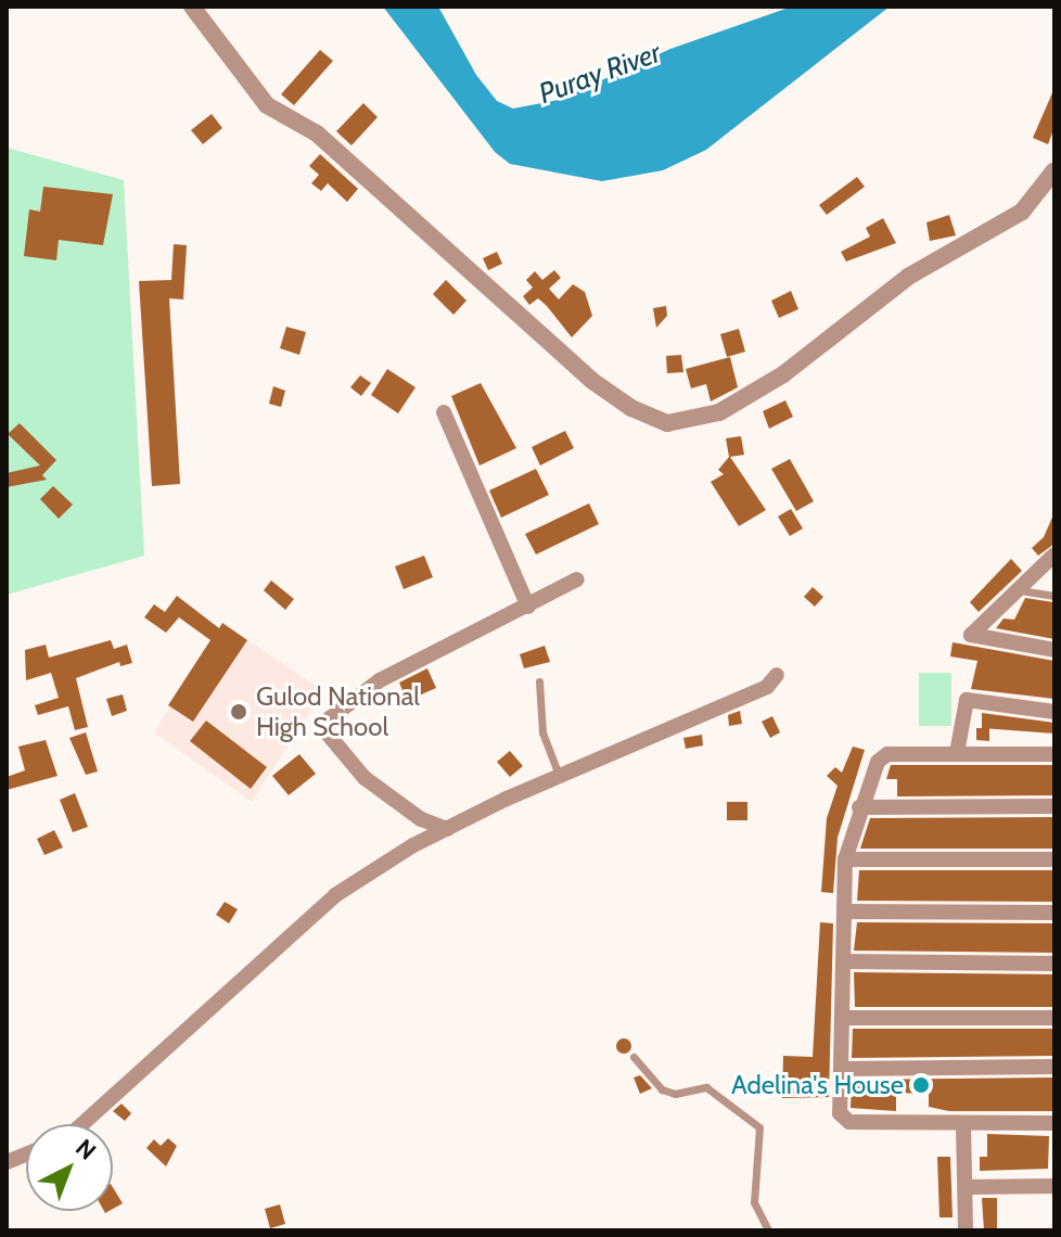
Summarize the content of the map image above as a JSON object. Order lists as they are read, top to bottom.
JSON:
{
  "water": ["Puray River"],
  "places": ["Gulod National High School", "Adelina's House"],
  "north": "top right"
}
